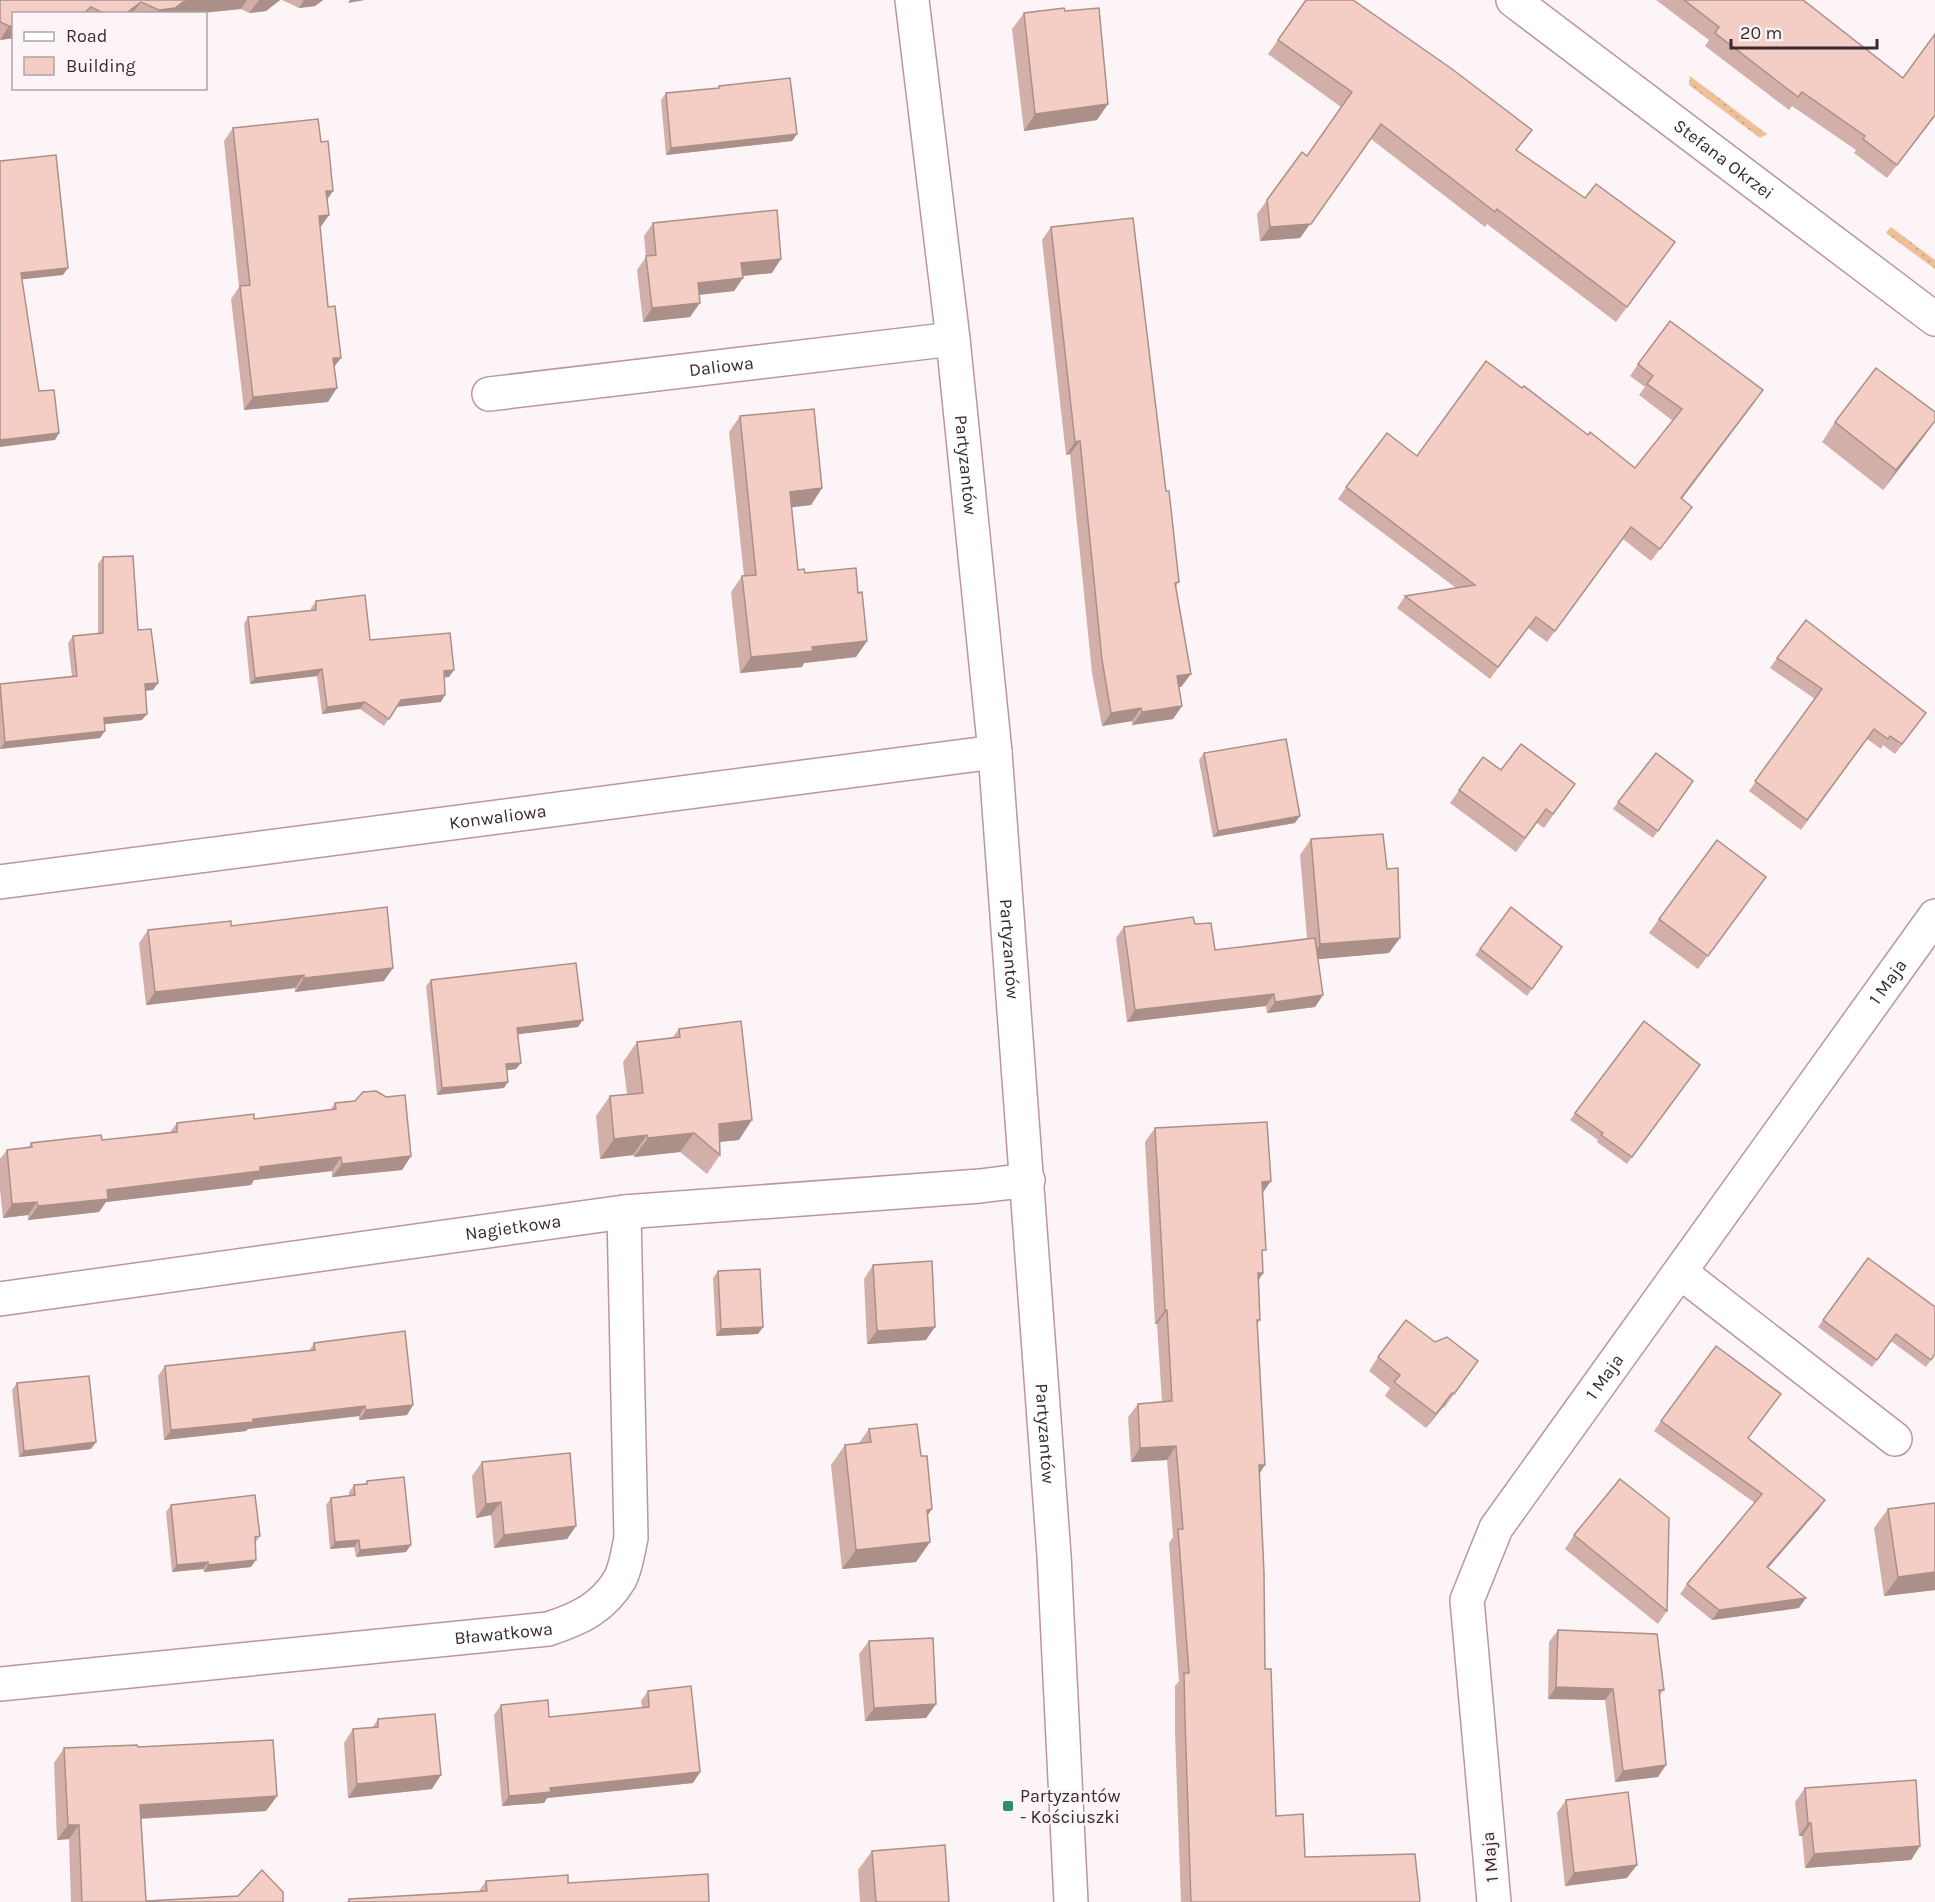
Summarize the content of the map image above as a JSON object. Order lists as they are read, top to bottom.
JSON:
{
  "streets": {
    "street": [
      "Stefana Okrzei",
      "Daliowa",
      "Partyzantów",
      "Konwaliowa",
      "1 Maja",
      "Nagietkowa",
      "Bławatkowa"
    ]
  },
  "crossings": [
    ["Daliowa", "Partyzantów"],
    ["Partyzantów", "Konwaliowa"],
    ["Partyzantów", "Nagietkowa"],
    ["Nagietkowa", "Bławatkowa"]
  ],
  "places": {
    "transit": ["Partyzantów - Kościuszki"]
  },
  "legend": ["Road", "Building"],
  "scale_bar": "20 m"
}
